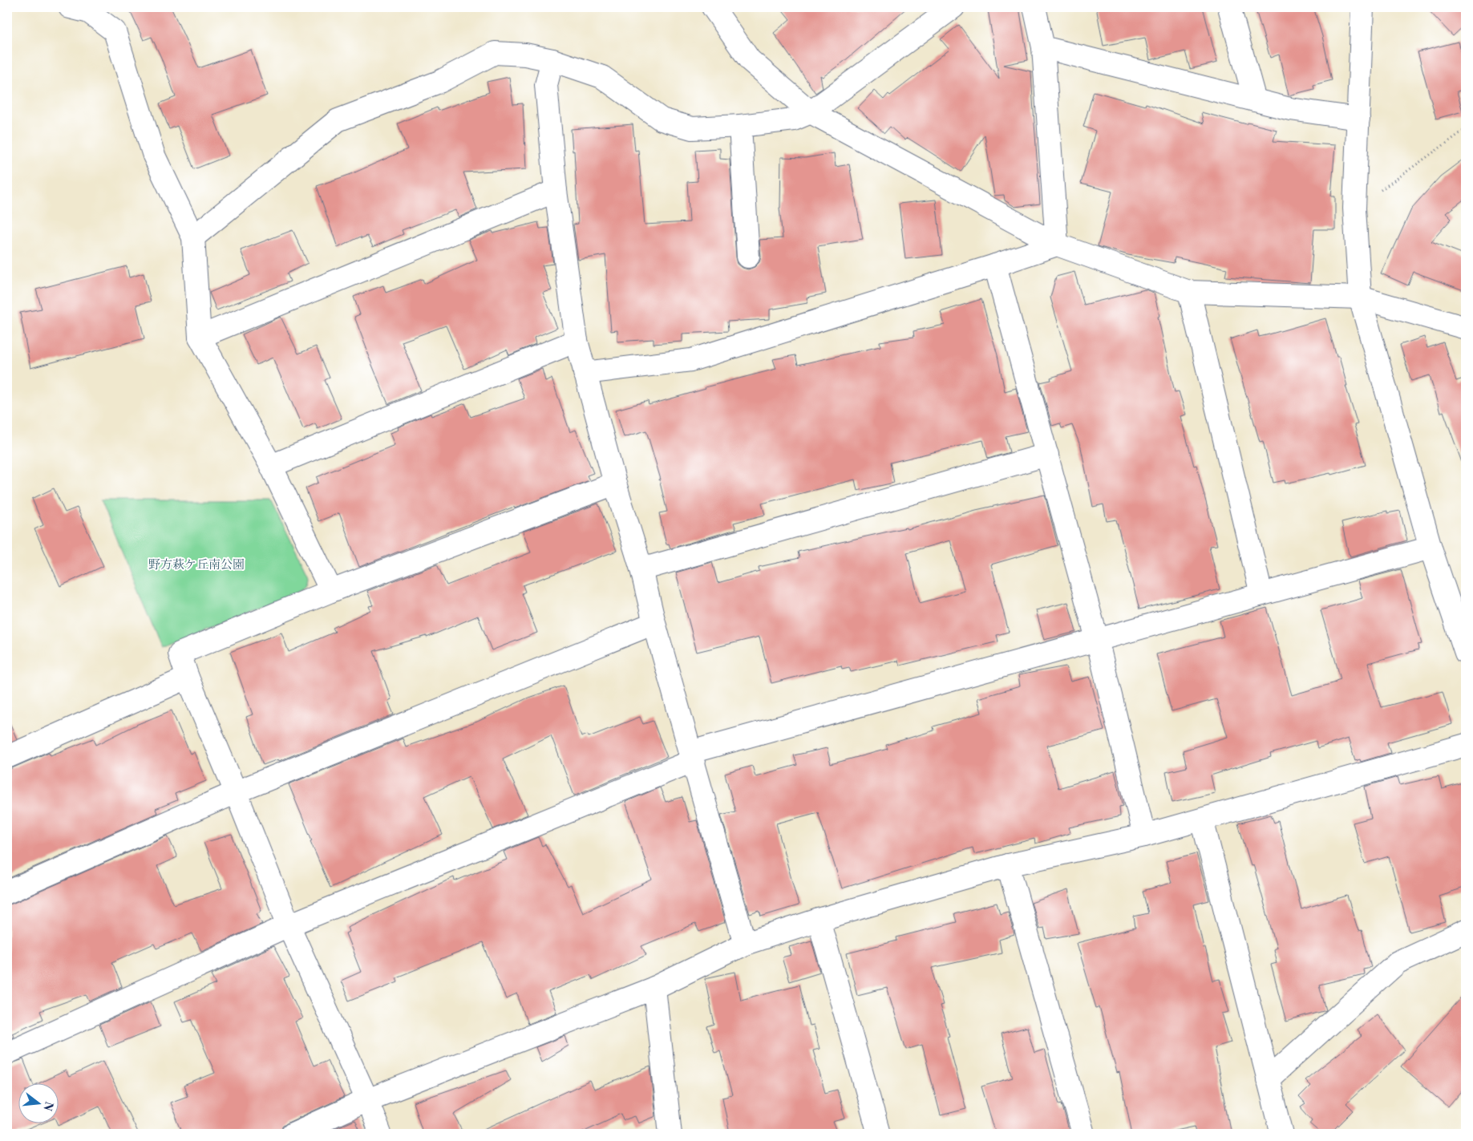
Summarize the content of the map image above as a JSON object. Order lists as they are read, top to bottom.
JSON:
{
  "parks": ["野方萩ケ丘南公園"],
  "north": "right"
}
